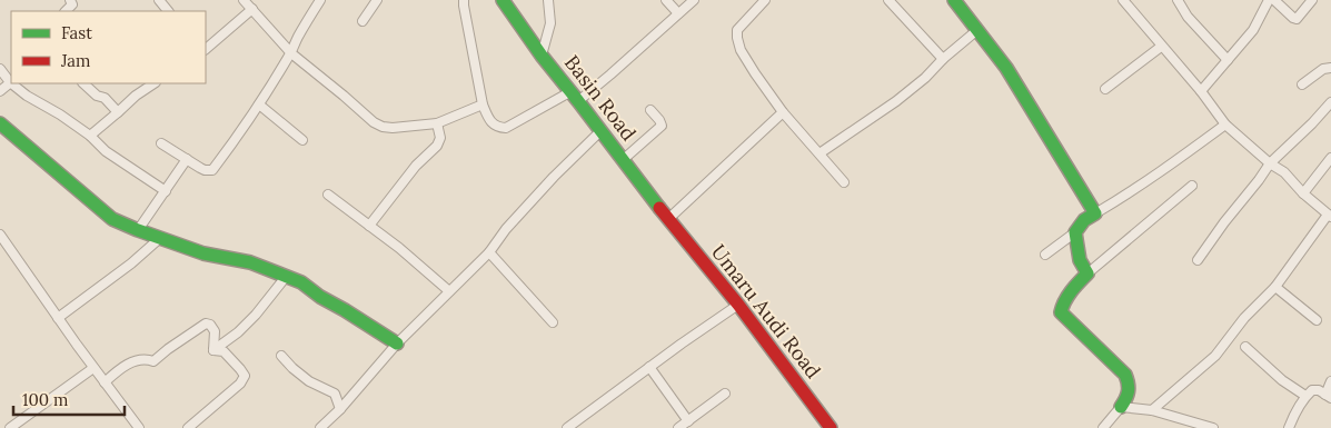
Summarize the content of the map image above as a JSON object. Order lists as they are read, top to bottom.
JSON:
{
  "streets": {
    "street": ["Basin Road", "Umaru Audi Road"]
  },
  "crossings": [
    ["Basin Road", "Umaru Audi Road"]
  ],
  "legend": ["Fast", "Jam"],
  "scale_bar": "100 m"
}
